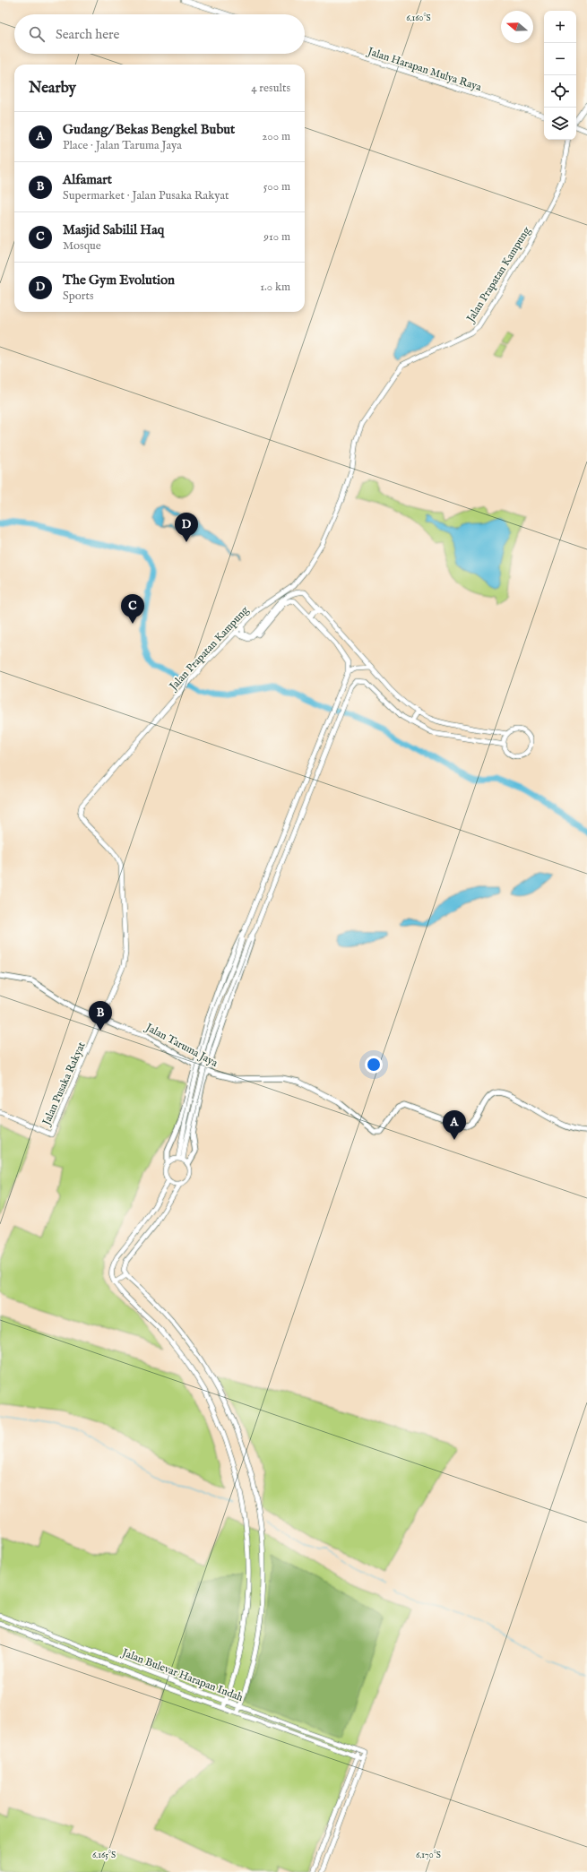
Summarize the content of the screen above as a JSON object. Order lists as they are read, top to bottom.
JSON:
{
  "streets": {
    "main road": ["Jalan Taruma Jaya"],
    "street": [
      "Jalan Harapan Mulya Raya",
      "Jalan Prapatan Kampung",
      "Jalan Pusaka Rakyat",
      "Jalan Bulevar Harapan Indah"
    ]
  },
  "crossings": [
    ["Jalan Prapatan Kampung", "Jalan Taruma Jaya"],
    ["Jalan Prapatan Kampung", "Jalan Pusaka Rakyat"],
    ["Jalan Taruma Jaya", "Jalan Pusaka Rakyat"]
  ],
  "north": "left",
  "page": {
    "map_buttons": ["+", "−"],
    "search": "Search here",
    "heading": ["Nearby", "4 results"],
    "list": [
      {
        "mark": "A",
        "name": "Gudang/ Bekas Bengkel Bubut",
        "note": "Place · Jalan Taruma Jaya",
        "value": "200 m"
      },
      {
        "mark": "B",
        "name": "Alfamart",
        "note": "Supermarket · Jalan Pusaka Rakyat",
        "value": "500 m"
      },
      {
        "mark": "C",
        "name": "Masjid Sabilil Haq",
        "note": "Mosque",
        "value": "910 m"
      },
      {
        "mark": "D",
        "name": "The Gym Evolution",
        "note": "Sports",
        "value": "1.0 km"
      }
    ],
    "pins": [
      "D",
      "C",
      "B",
      "A"
    ]
  },
  "coordinates": ["6.160°S", "6.165°S", "6.170°S"]
}
